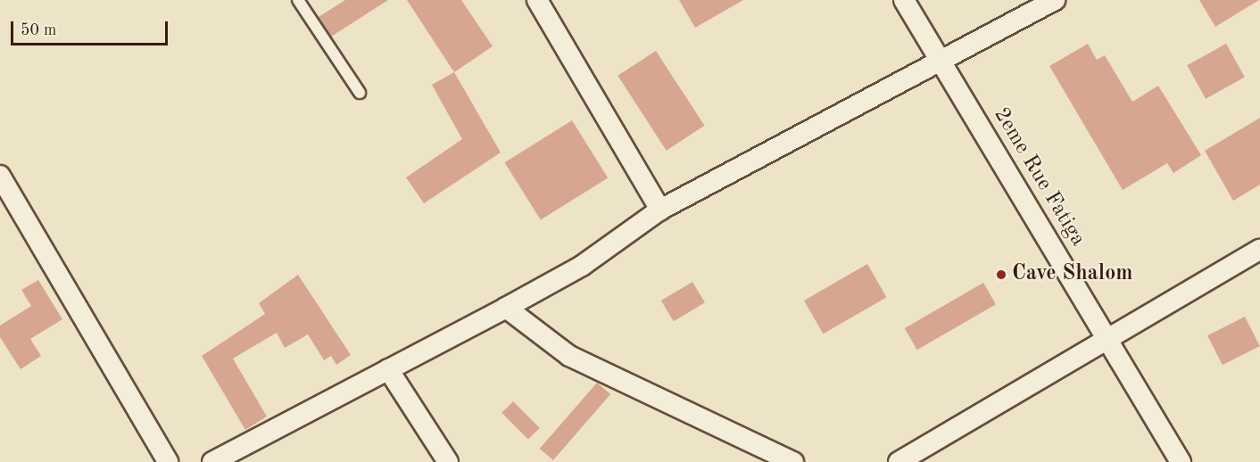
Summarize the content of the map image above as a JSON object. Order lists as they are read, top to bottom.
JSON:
{
  "streets": {
    "street": ["2eme Rue Fatiga"]
  },
  "places": ["Cave Shalom"],
  "scale_bar": "50 m"
}
